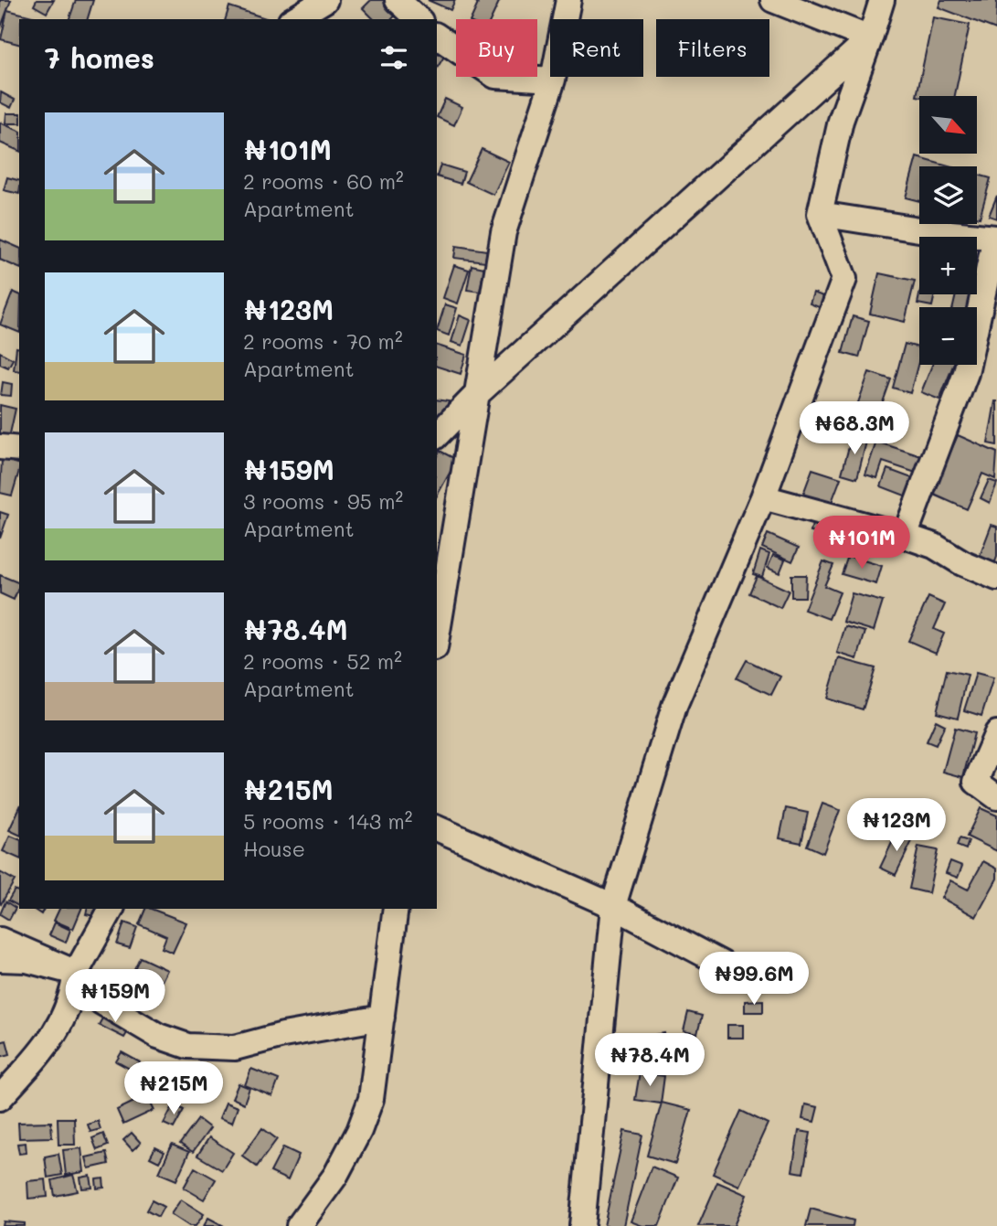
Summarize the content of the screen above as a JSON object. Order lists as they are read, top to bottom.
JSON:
{
  "north": "bottom right",
  "page": {
    "chip": ["Buy", "Rent", "Filters"],
    "heading": "7 homes",
    "map_buttons": ["+", "−"],
    "list": [
      {
        "name": "₦101M",
        "note": "2 rooms · 60 m² · Apartment"
      },
      {
        "name": "₦123M",
        "note": "2 rooms · 70 m² · Apartment"
      },
      {
        "name": "₦159M",
        "note": "3 rooms · 95 m² · Apartment"
      },
      {
        "name": "₦78.4M",
        "note": "2 rooms · 52 m² · Apartment"
      },
      {
        "name": "₦215M",
        "note": "5 rooms · 143 m² · House"
      }
    ],
    "price": [
      "₦68.3M",
      "₦101M",
      "₦123M",
      "₦99.6M",
      "₦159M",
      "₦78.4M",
      "₦215M"
    ]
  }
}
